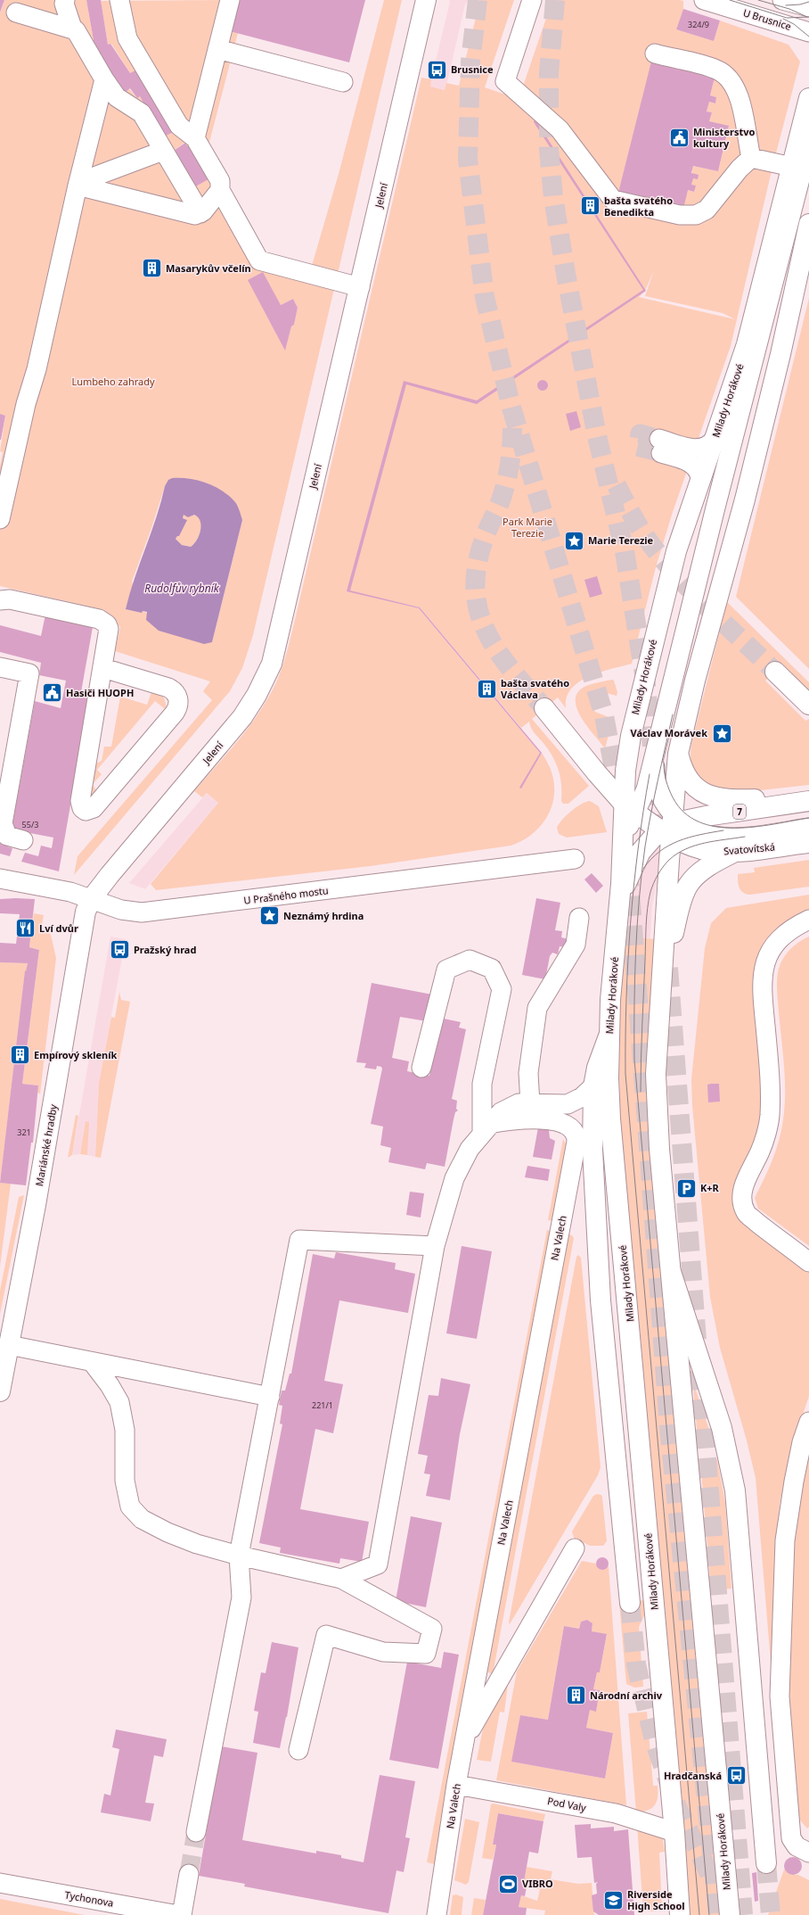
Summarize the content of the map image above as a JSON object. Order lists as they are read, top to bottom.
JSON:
{
  "streets": {
    "main road": [
      "Jelení",
      "Milady Horákové",
      "7",
      "Svatovítská",
      "Mariánské hradby"
    ],
    "street": [
      "U Brusnice",
      "U Prašného mostu",
      "Na Valech",
      "Pod Valy",
      "Tychonova"
    ]
  },
  "crossings": [
    ["Jelení", "U Prašného mostu"],
    ["Jelení", "Mariánské hradby"],
    ["Milady Horákové", "7"],
    ["Milady Horákové", "Svatovítská"],
    ["Milady Horákové", "Pod Valy"],
    ["7", "Svatovítská"],
    ["U Prašného mostu", "Mariánské hradby"],
    ["Na Valech", "Pod Valy"]
  ],
  "water": ["Rudolfův rybník"],
  "parks": ["Lumbeho zahrady", "Park Marie Terezie"],
  "places": {
    "bus stop": ["Brusnice", "Pražský hrad", "Hradčanská"],
    "public building": ["Ministerstvo kultury", "Hasiči HUOPH"],
    "building": [
      "bašta svatého Benedikta",
      "Masarykův včelín",
      "bašta svatého Václava",
      "Empírový skleník",
      "Národní archiv"
    ],
    "place": ["Marie Terezie", "Václav Morávek", "Neznámý hrdina"],
    "restaurant": ["Lví dvůr"],
    "parking": ["K+R"],
    "sports": ["VIBRO"],
    "school or university": ["Riverside High School"]
  },
  "house_numbers": [
    "324/9",
    "55/3",
    "321",
    "221/1"
  ]
}
